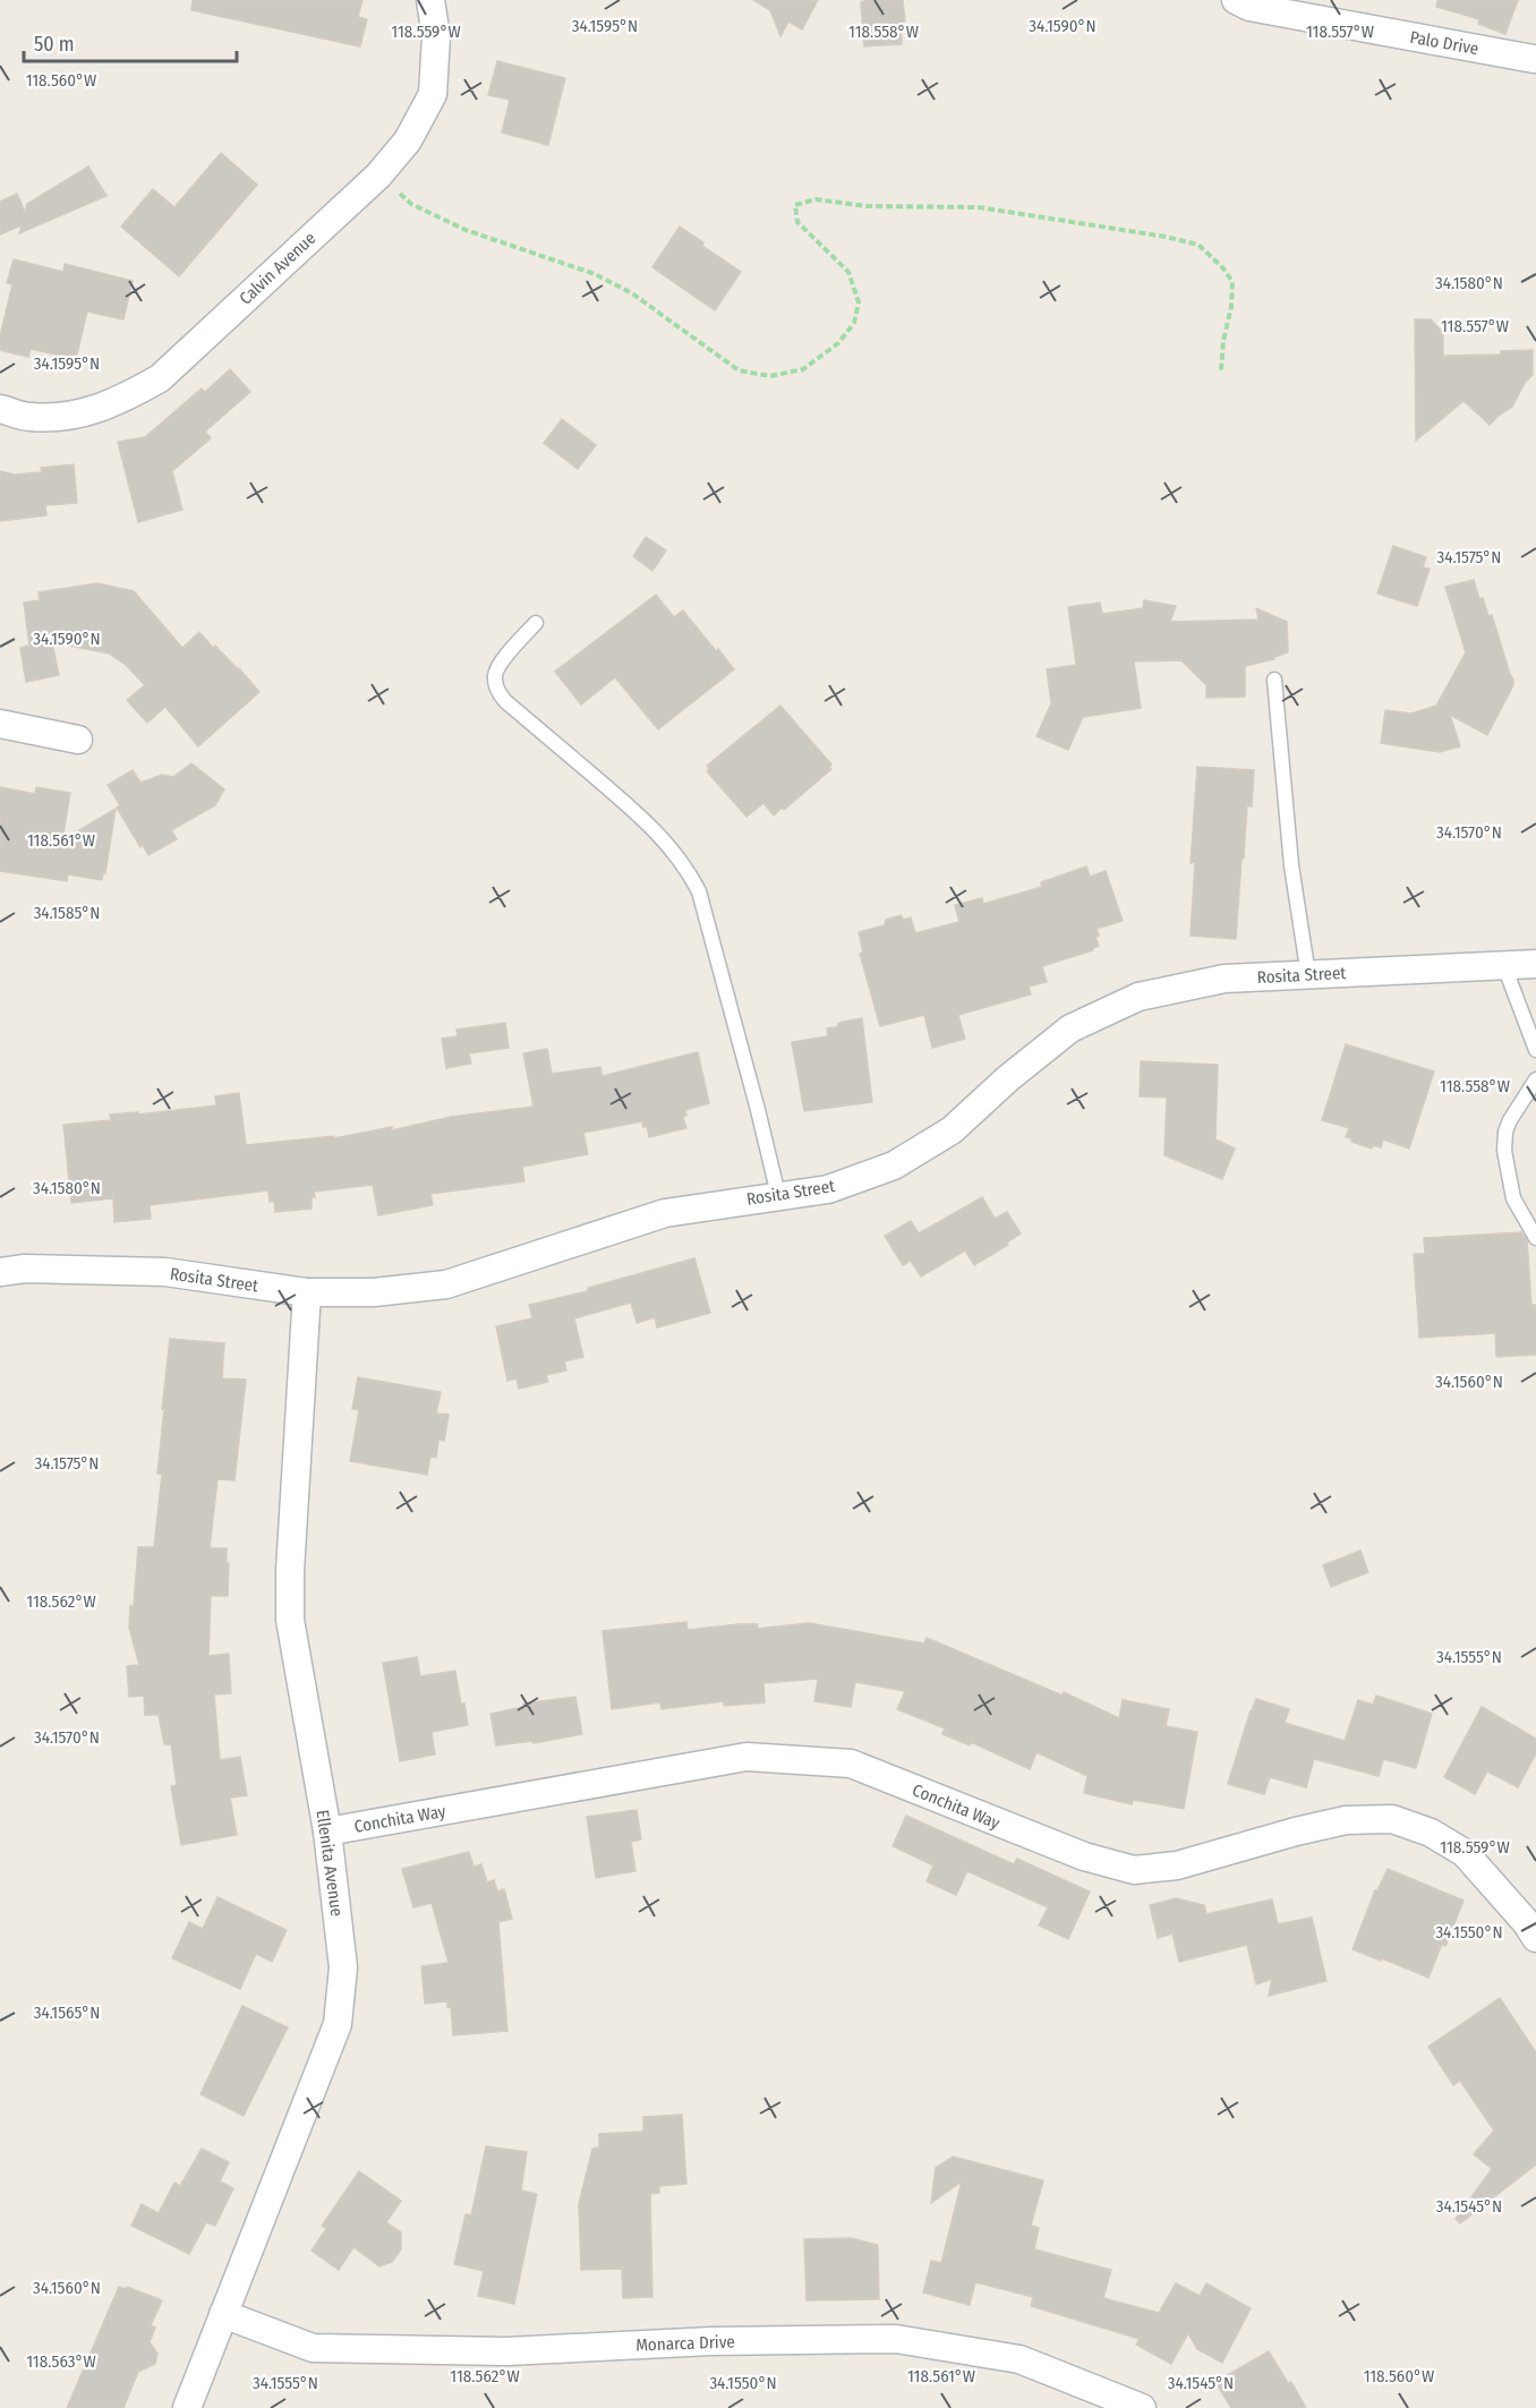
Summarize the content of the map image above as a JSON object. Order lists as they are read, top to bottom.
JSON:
{
  "streets": {
    "street": [
      "Palo Drive",
      "Calvin Avenue",
      "Rosita Street",
      "Conchita Way",
      "Ellenita Avenue",
      "Monarca Drive"
    ]
  },
  "crossings": [
    ["Rosita Street", "Ellenita Avenue"],
    ["Conchita Way", "Ellenita Avenue"],
    ["Ellenita Avenue", "Monarca Drive"]
  ],
  "scale_bar": "50 m",
  "coordinates": [
    "34.1595°N",
    "34.1590°N",
    "118.559°W",
    "118.558°W",
    "118.557°W",
    "118.560°W",
    "34.1580°N",
    "34.1575°N",
    "34.1570°N",
    "118.561°W",
    "34.1585°N",
    "34.1560°N",
    "118.562°W",
    "34.1555°N",
    "34.1550°N",
    "34.1565°N",
    "34.1545°N",
    "118.563°W"
  ]
}
